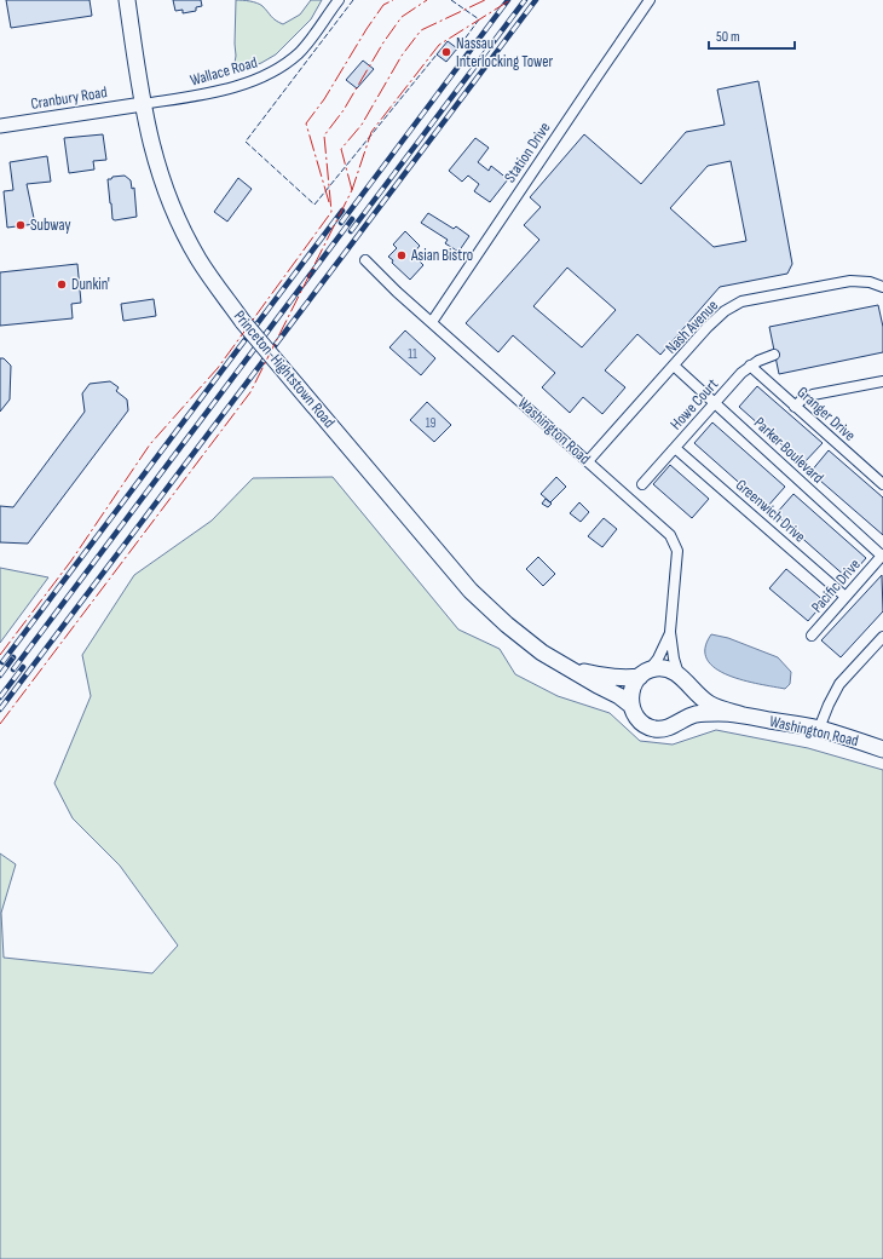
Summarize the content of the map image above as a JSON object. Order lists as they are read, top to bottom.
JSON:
{
  "streets": {
    "main road": ["Princeton-Hightstown Road", "Washington Road"],
    "street": [
      "Wallace Road",
      "Cranbury Road",
      "Station Drive",
      "Nash Avenue",
      "Howe Court",
      "Granger Drive",
      "Parker Boulevard",
      "Greenwich Drive",
      "Pacific Drive"
    ]
  },
  "crossings": [
    ["Wallace Road", "Cranbury Road"],
    ["Wallace Road", "Princeton-Hightstown Road"],
    ["Cranbury Road", "Princeton-Hightstown Road"],
    ["Station Drive", "Washington Road"],
    ["Nash Avenue", "Washington Road"],
    ["Nash Avenue", "Parker Boulevard"],
    ["Princeton-Hightstown Road", "Washington Road"],
    ["Howe Court", "Granger Drive"],
    ["Howe Court", "Parker Boulevard"],
    ["Howe Court", "Greenwich Drive"],
    ["Parker Boulevard", "Pacific Drive"],
    ["Greenwich Drive", "Pacific Drive"]
  ],
  "places": [
    "Nassau Interlocking Tower",
    "Subway",
    "Asian Bistro",
    "Dunkin'"
  ],
  "house_numbers": ["11", "19"],
  "scale_bar": "50 m"
}
